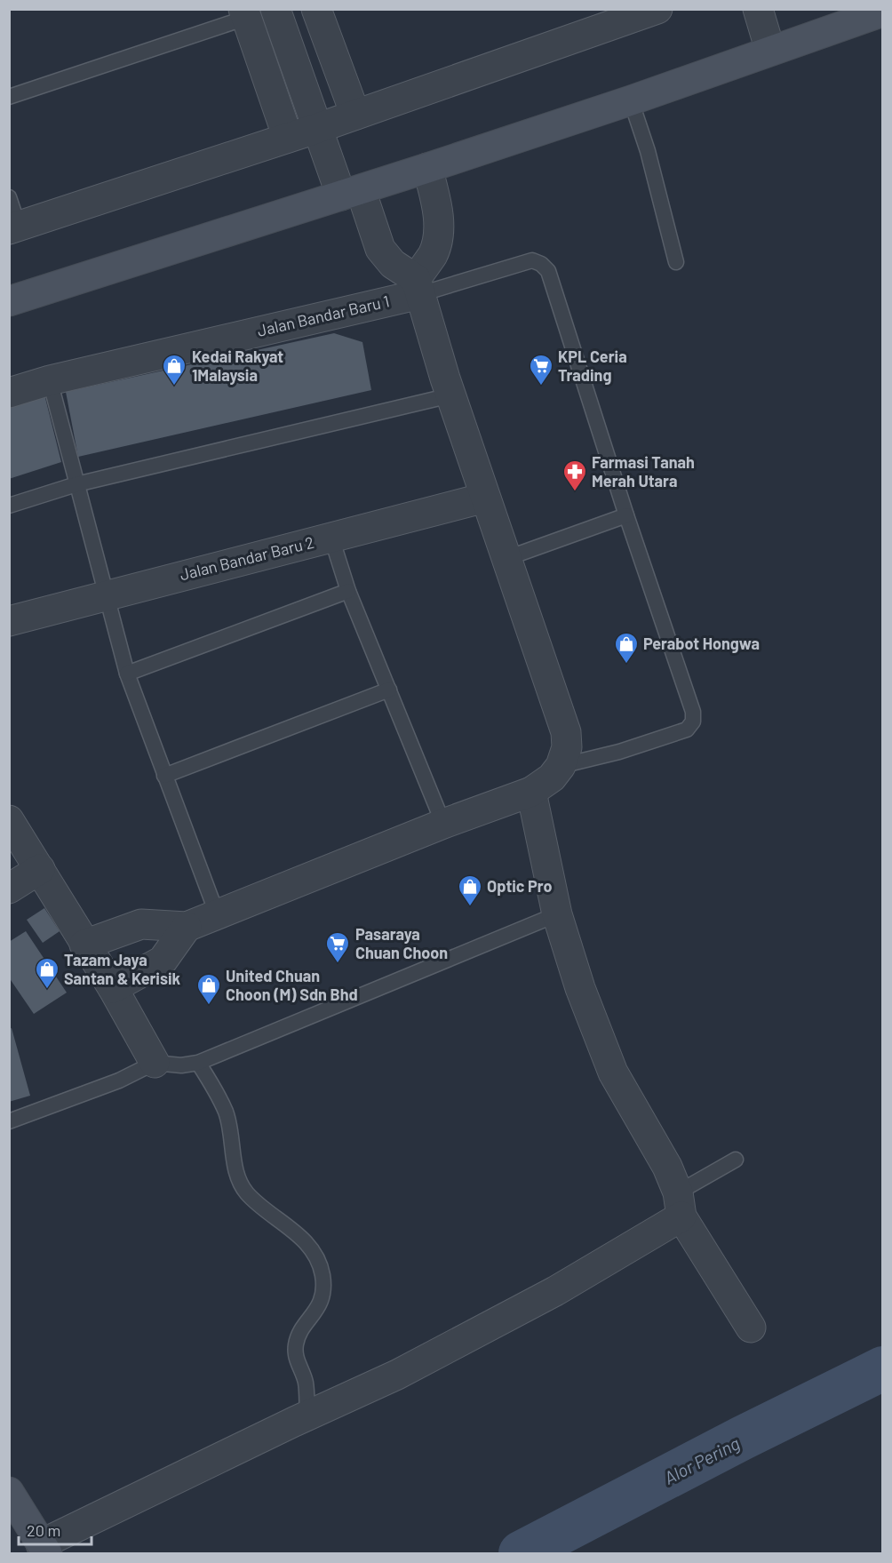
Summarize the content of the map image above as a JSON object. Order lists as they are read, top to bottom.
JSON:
{
  "streets": {
    "street": ["Jalan Bandar Baru 1", "Jalan Bandar Baru 2"]
  },
  "water": ["Alor Pering"],
  "places": {
    "shop": [
      "Kedai Rakyat 1Malaysia",
      "Perabot Hongwa",
      "Optic Pro",
      "Tazam Jaya Santan & Kerisik",
      "United Chuan Choon (M) Sdn Bhd"
    ],
    "supermarket": ["KPL Ceria Trading", "Pasaraya Chuan Choon"],
    "pharmacy": ["Farmasi Tanah Merah Utara"]
  },
  "scale_bar": "20 m"
}
